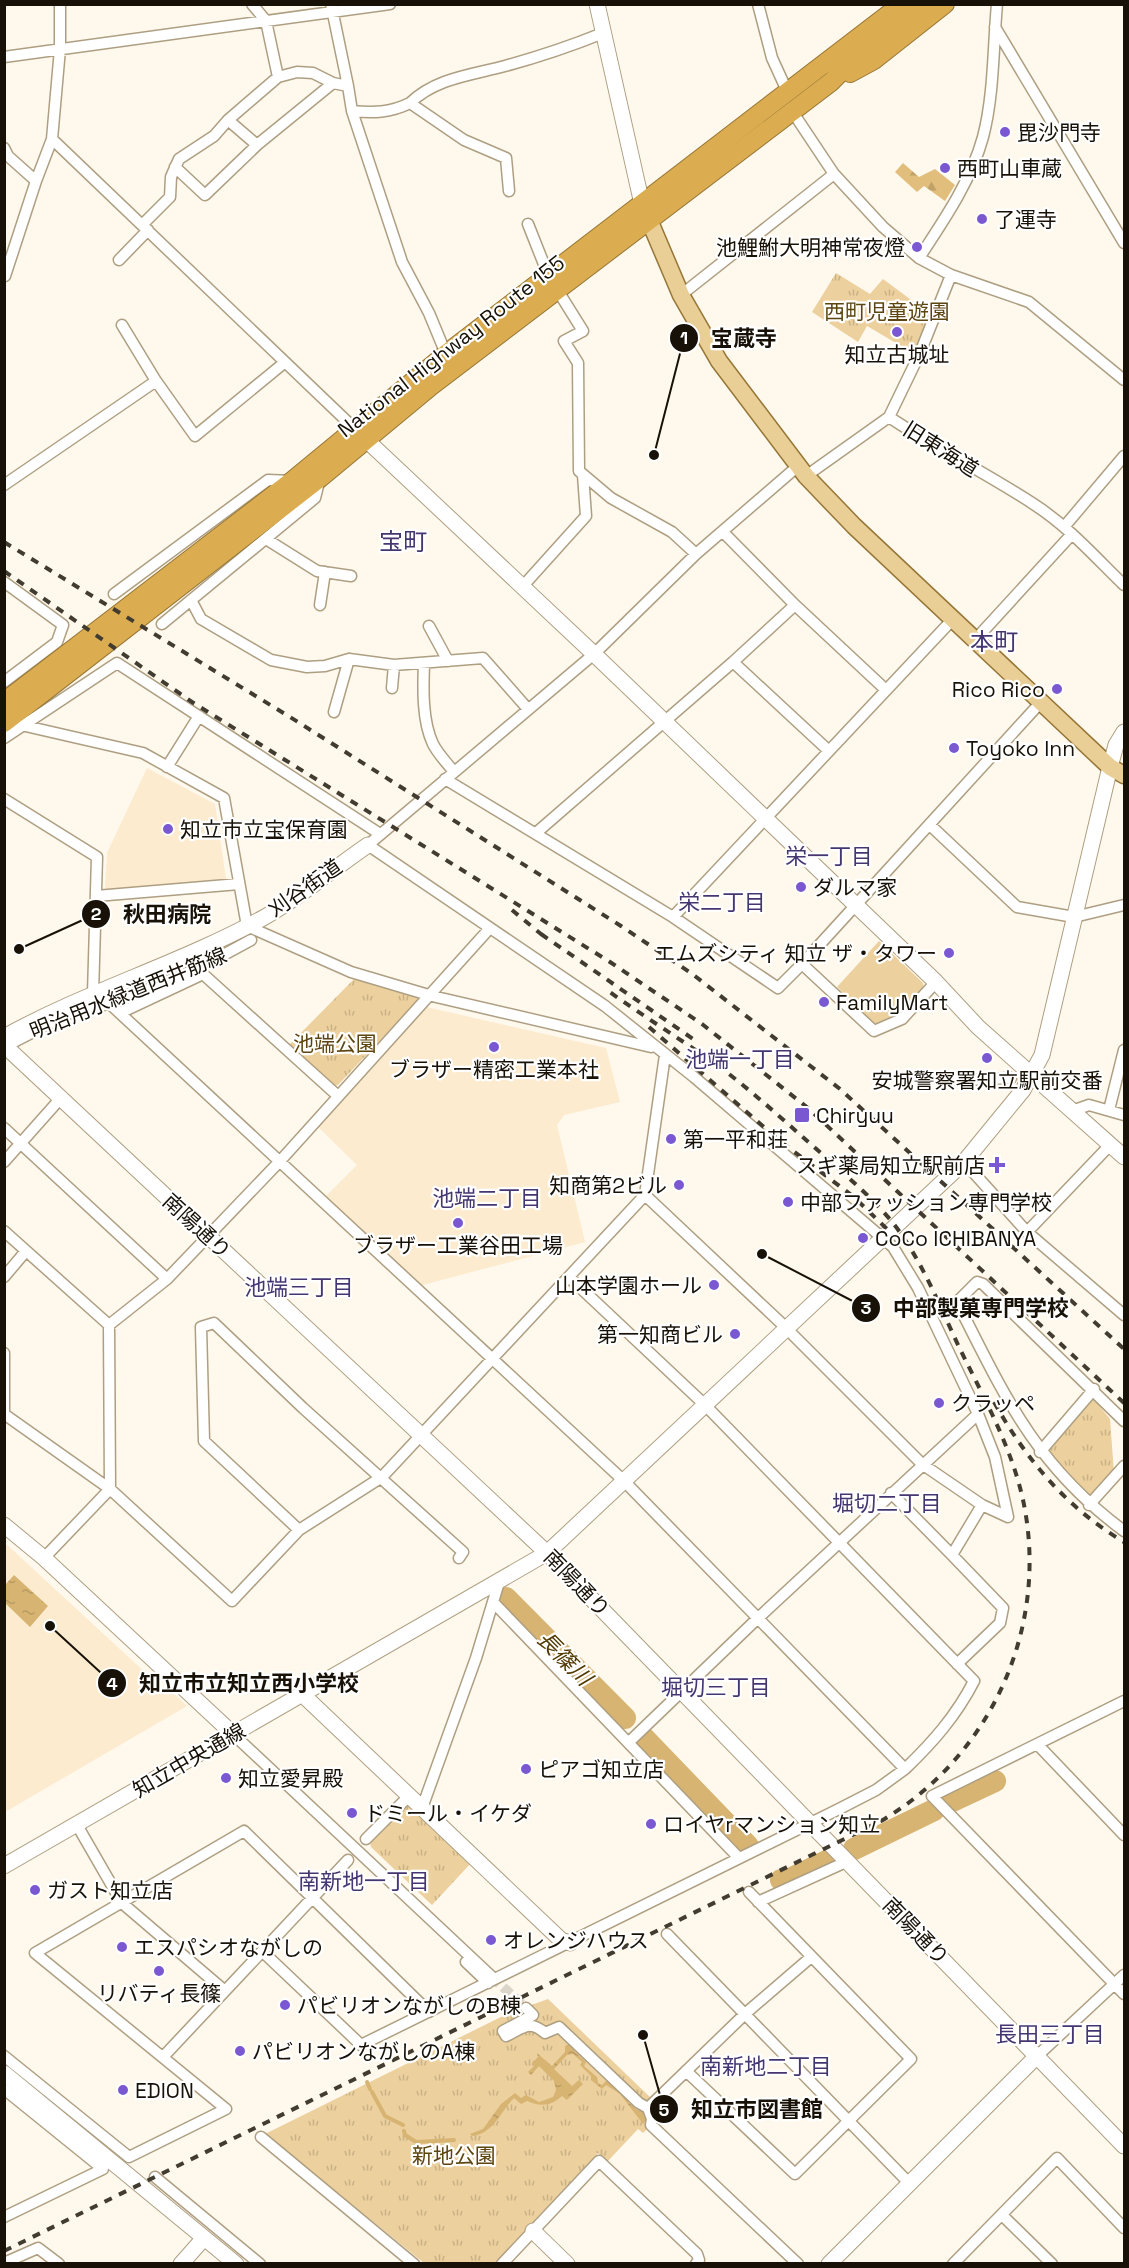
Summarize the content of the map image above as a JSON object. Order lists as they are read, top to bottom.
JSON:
{
  "streets": {
    "highway": ["National Highway Route 155"],
    "street": [
      "旧東海道",
      "刈谷街道",
      "明治用水緑道西井筋線",
      "南陽通り",
      "知立中央通線"
    ]
  },
  "crossings": [
    ["旧東海道", "刈谷街道"],
    ["刈谷街道", "明治用水緑道西井筋線"],
    ["刈谷街道", "南陽通り"],
    ["明治用水緑道西井筋線", "南陽通り"],
    ["南陽通り", "知立中央通線"]
  ],
  "districts": [
    "宝町",
    "本町",
    "栄一丁目",
    "栄二丁目",
    "池端一丁目",
    "池端二丁目",
    "池端三丁目",
    "堀切二丁目",
    "堀切三丁目",
    "南新地一丁目",
    "長田三丁目",
    "南新地二丁目"
  ],
  "water": ["長篠川"],
  "parks": ["西町児童遊園", "池端公園", "新地公園"],
  "places": {
    "other": [
      "毘沙門寺",
      "西町山車蔵",
      "了運寺",
      "池鯉鮒大明神常夜燈",
      "知立古城址",
      "宝蔵寺",
      "Rico Rico",
      "Toyoko Inn",
      "知立市立宝保育園",
      "ダルマ家",
      "秋田病院",
      "エムズシティ 知立 ザ・タワー",
      "FamilyMart",
      "ブラザー精密工業本社",
      "安城警察署知立駅前交番",
      "第一平和荘",
      "知商第2ビル",
      "中部ファッション専門学校",
      "ブラザー工業谷田工場",
      "CoCo ICHIBANYA",
      "中部製菓専門学校",
      "山本学園ホール",
      "第一知商ビル",
      "クラッペ",
      "知立市立知立西小学校",
      "ピアゴ知立店",
      "知立愛昇殿",
      "ドミール・イケダ",
      "ロイヤrマンション知立",
      "ガスト知立店",
      "オレンジハウス",
      "エスパシオながしの",
      "リバティ長篠",
      "パビリオンながしのB棟",
      "知立市図書館",
      "パビリオンながしのA棟",
      "EDION"
    ],
    "transit": ["Chiryuu"],
    "health": ["スギ薬局知立駅前店"]
  }
}
